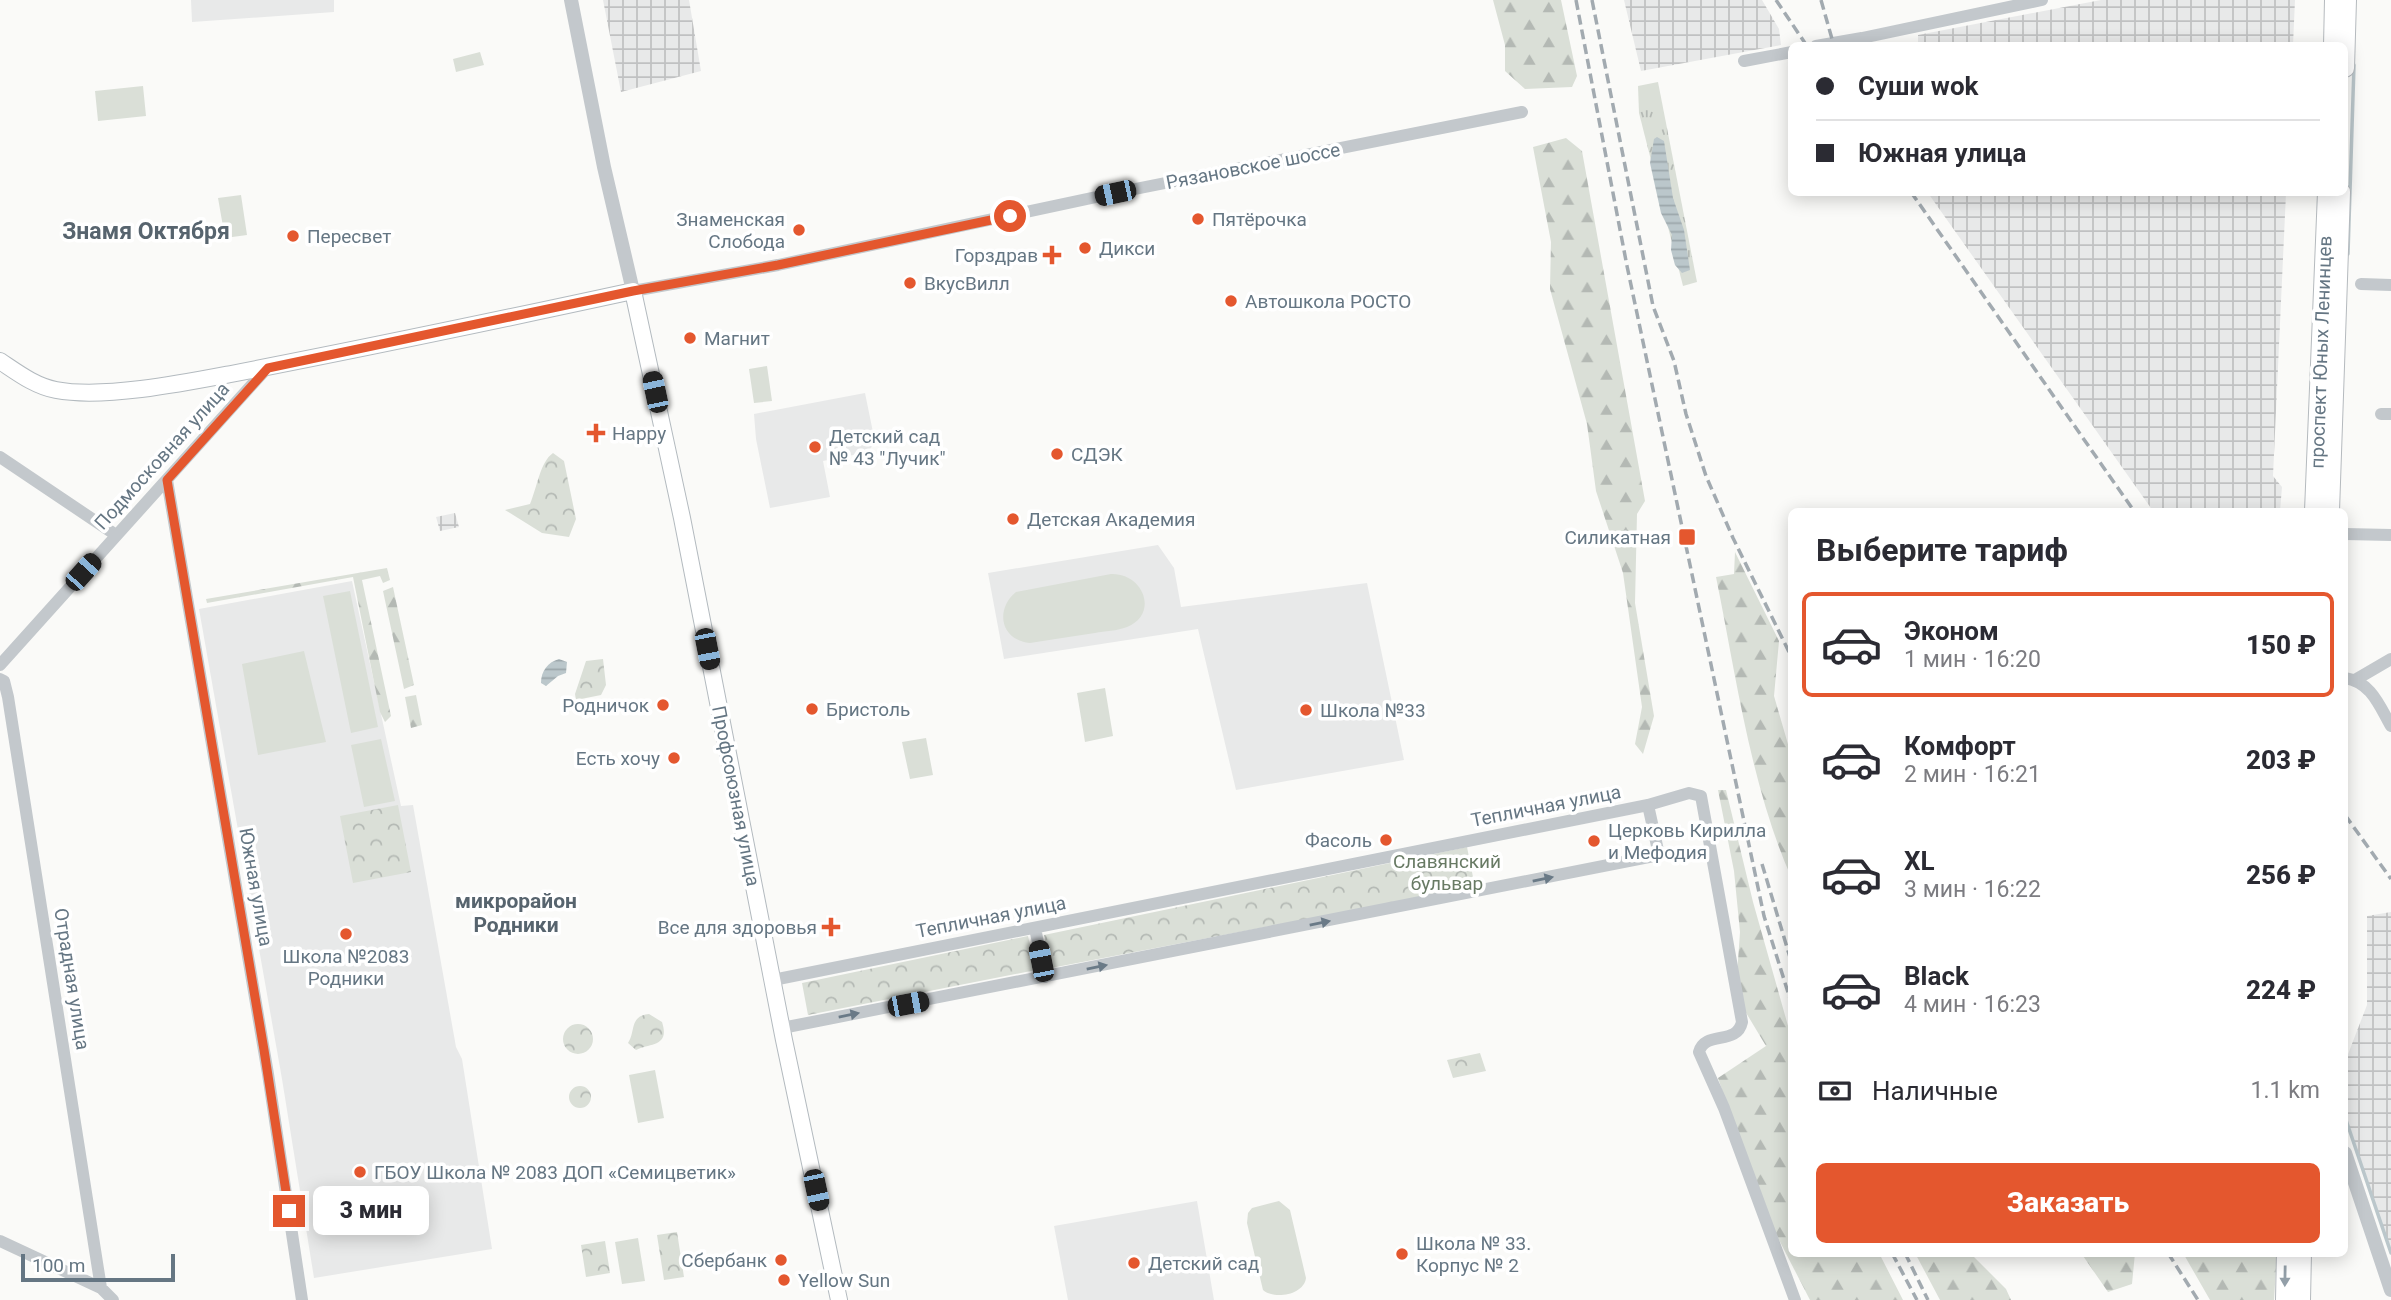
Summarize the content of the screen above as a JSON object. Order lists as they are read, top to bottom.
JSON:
{
  "streets": {
    "main road": ["Рязановское шоссе", "проспект Юных Ленинцев", "Профсоюзная улица"],
    "street": [
      "Подмосковная улица",
      "Тепличная улица",
      "Южная улица",
      "Отрадная улица"
    ]
  },
  "crossings": [
    ["Рязановское шоссе", "Подмосковная улица"],
    ["Рязановское шоссе", "Профсоюзная улица"],
    ["Подмосковная улица", "Южная улица"],
    ["Профсоюзная улица", "Тепличная улица"]
  ],
  "districts": ["Знамя Октября", "микрорайон Родники"],
  "parks": ["Славянский бульвар"],
  "places": {
    "other": [
      "Пятёрочка",
      "Знаменская Слобода",
      "Пересвет",
      "Дикси",
      "ВкусВилл",
      "Автошкола РОСТО",
      "Магнит",
      "Детский сад № 43 \"Лучик\"",
      "СДЭК",
      "Детская Академия",
      "Родничок",
      "Бристоль",
      "Школа №33",
      "Есть хочу",
      "Фасоль",
      "Церковь Кирилла и Мефодия",
      "Школа №2083 Родники",
      "ГБОУ Школа № 2083 ДОП «Семицветик»",
      "Школа № 33. Корпус № 2",
      "Сбербанк",
      "Детский сад",
      "Yellow Sun"
    ],
    "health": ["Горздрав", "Happy", "Все для здоровья"],
    "transit": ["Силикатная"]
  },
  "scale_bar": "100 m",
  "page": {
    "banner": ["Суши wok", "Южная улица"],
    "heading": "Выберите тариф",
    "list": [
      {
        "name": "Эконом",
        "note": "1 мин · 16:20",
        "value": "150 ₽"
      },
      {
        "name": "Комфорт",
        "note": "2 мин · 16:21",
        "value": "203 ₽"
      },
      {
        "name": "XL",
        "note": "3 мин · 16:22",
        "value": "256 ₽"
      },
      {
        "name": "Black",
        "note": "4 мин · 16:23",
        "value": "224 ₽"
      }
    ],
    "pay": ["Наличные", "1.1 km"],
    "buttons": "Заказать",
    "bubble": "3 мин",
    "scale": "100 m"
  }
}
